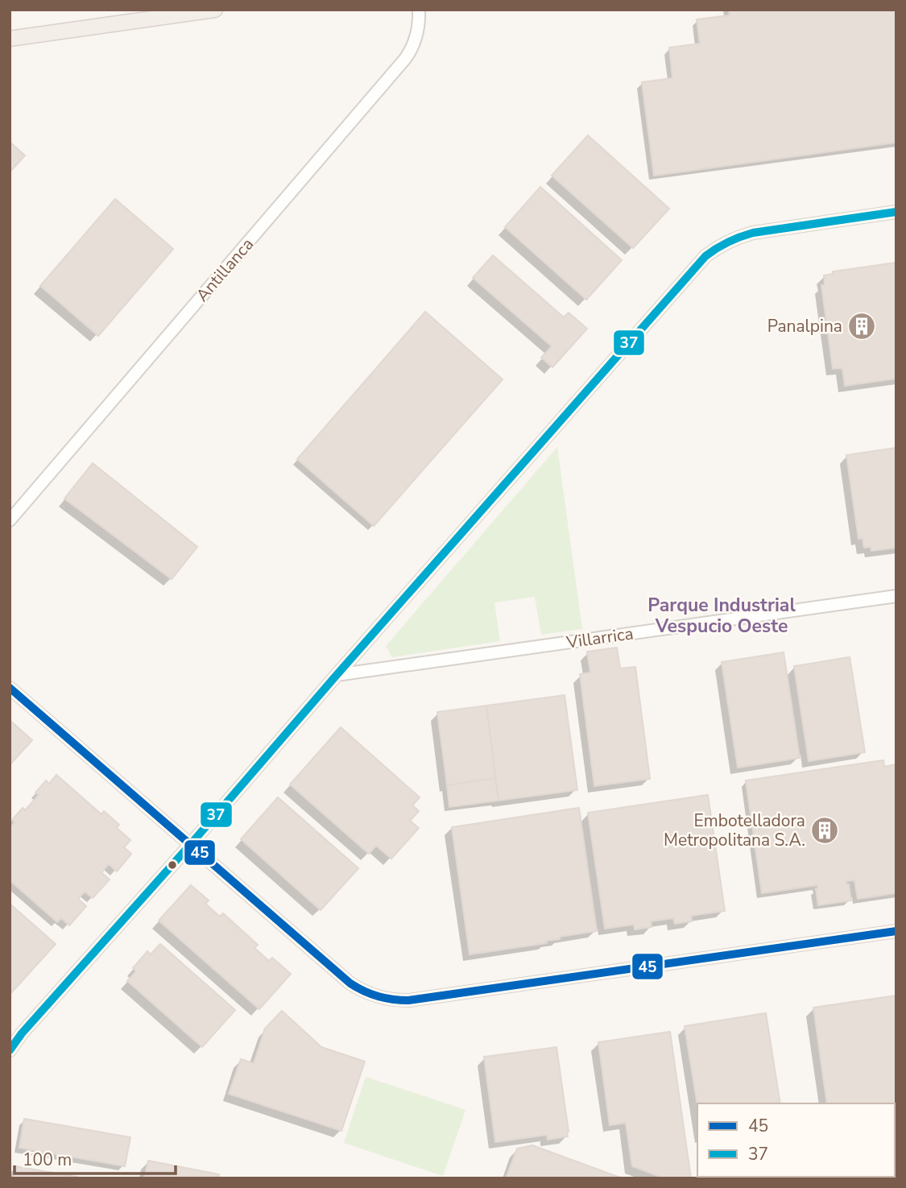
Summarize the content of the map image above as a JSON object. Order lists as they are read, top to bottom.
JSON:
{
  "streets": {
    "street": ["Antillanca", "Villarrica"]
  },
  "districts": ["Parque Industrial Vespucio Oeste"],
  "places": {
    "building": ["Panalpina", "Embotelladora Metropolitana S.A."]
  },
  "lines": ["transit line 37", "transit line 45"],
  "legend": ["45", "37"],
  "scale_bar": "100 m"
}
